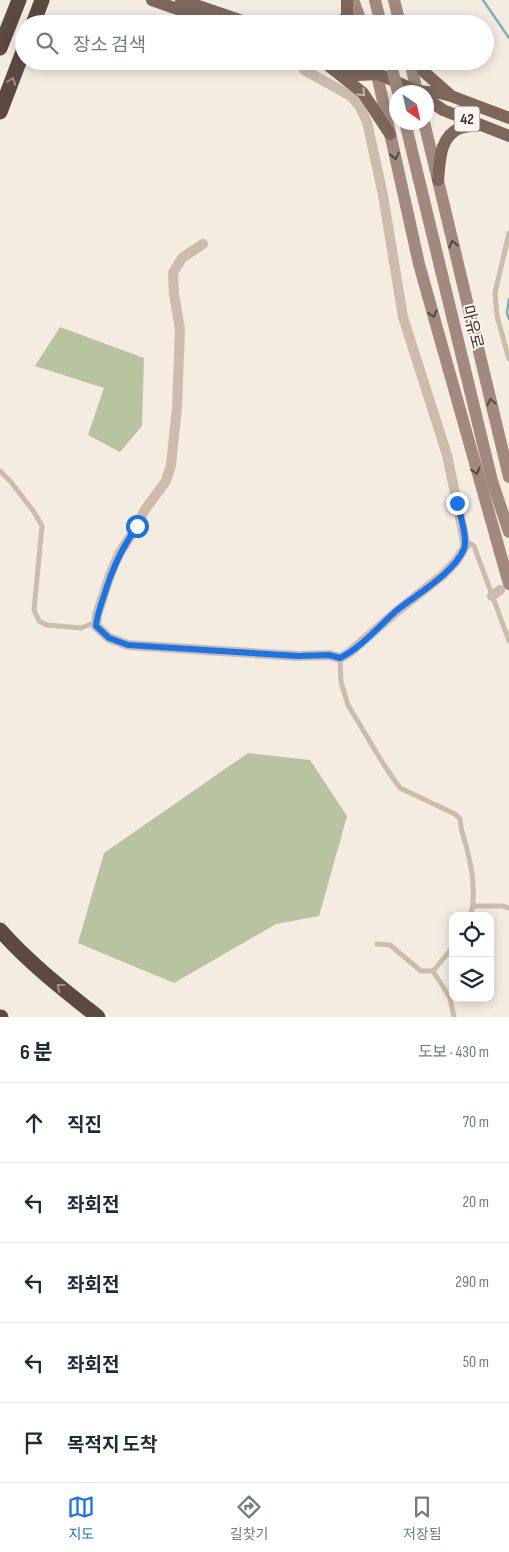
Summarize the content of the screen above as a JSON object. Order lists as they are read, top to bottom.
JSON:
{
  "streets": {
    "main road": ["42", "마유로"]
  },
  "north": "bottom right",
  "page": {
    "search": "장소 검색",
    "heading": ["6 분", "도보 · 430 m"],
    "list": [
      ["직진", "70 m"],
      ["좌회전", "20 m"],
      ["좌회전", "290 m"],
      ["좌회전", "50 m"],
      "목적지 도착"
    ],
    "nav": ["지도", "길찾기", "저장됨"]
  }
}
